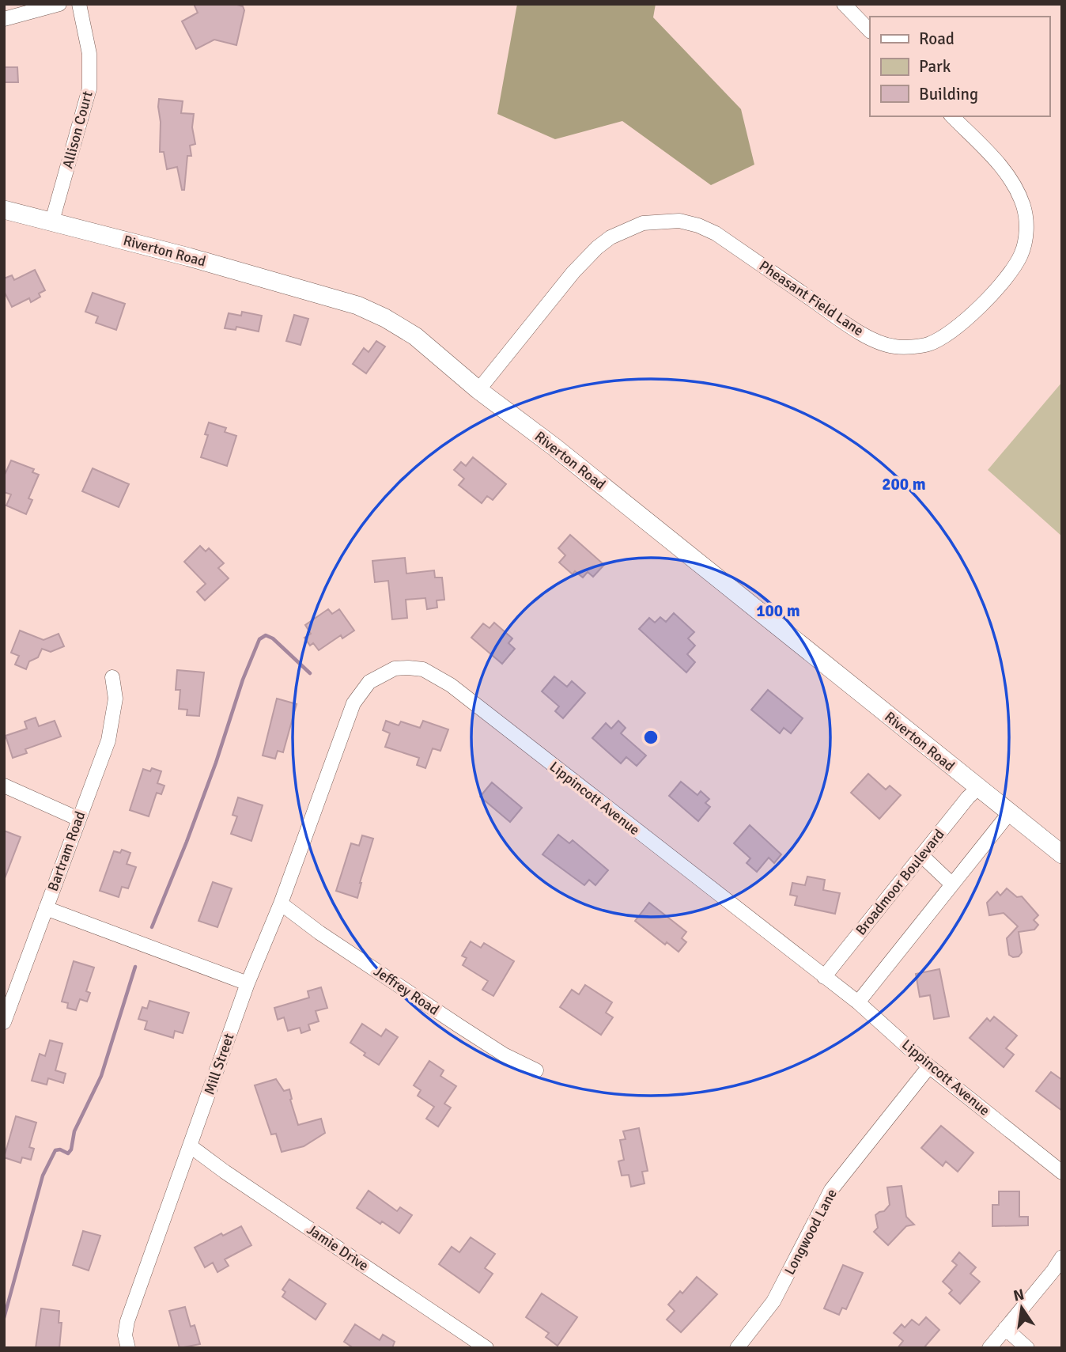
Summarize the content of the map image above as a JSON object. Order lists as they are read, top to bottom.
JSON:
{
  "streets": {
    "main road": ["Riverton Road"],
    "street": [
      "Allison Court",
      "Pheasant Field Lane",
      "Lippincott Avenue",
      "Bartram Road",
      "Broadmoor Boulevard",
      "Jeffrey Road",
      "Mill Street",
      "Longwood Lane",
      "Jamie Drive"
    ]
  },
  "crossings": [
    ["Allison Court", "Riverton Road"],
    ["Riverton Road", "Pheasant Field Lane"],
    ["Riverton Road", "Broadmoor Boulevard"],
    ["Lippincott Avenue", "Broadmoor Boulevard"],
    ["Lippincott Avenue", "Jeffrey Road"],
    ["Lippincott Avenue", "Mill Street"],
    ["Lippincott Avenue", "Longwood Lane"],
    ["Mill Street", "Jamie Drive"]
  ],
  "legend": ["Road", "Park", "Building"],
  "north": "top",
  "rings": ["200 m", "100 m"]
}
